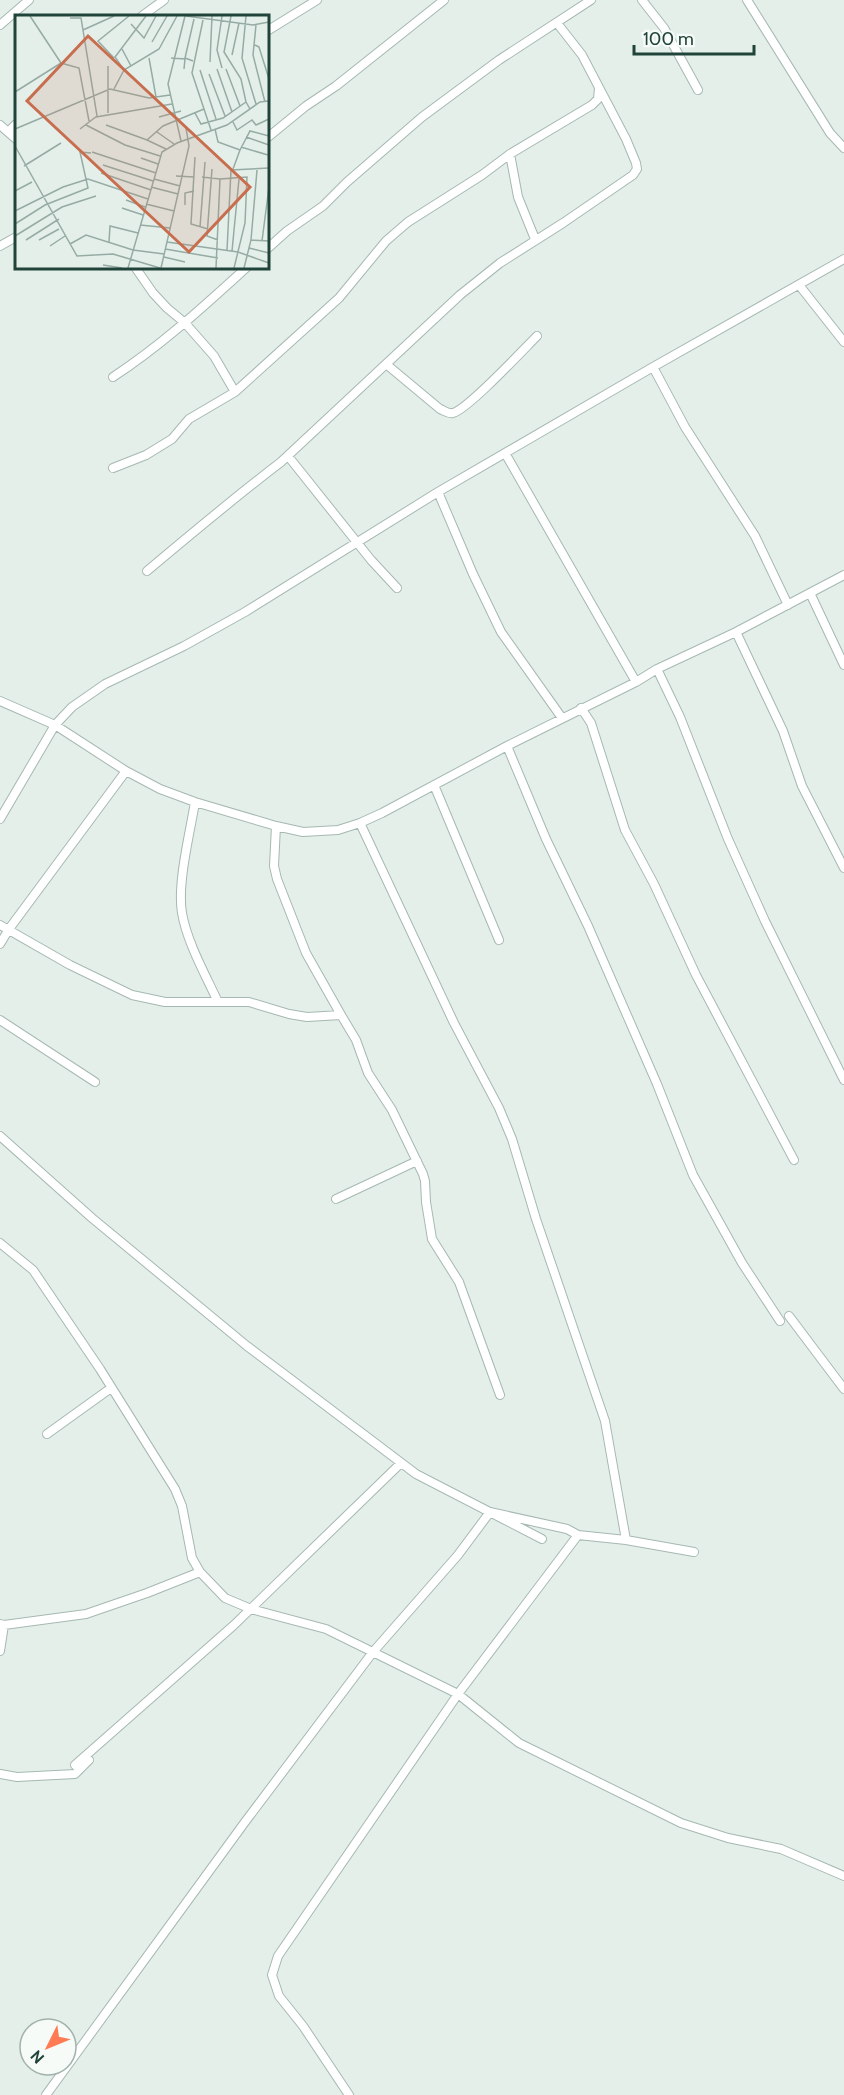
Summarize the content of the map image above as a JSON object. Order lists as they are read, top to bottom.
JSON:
{
  "scale_bar": "100 m",
  "north": "bottom left"
}
